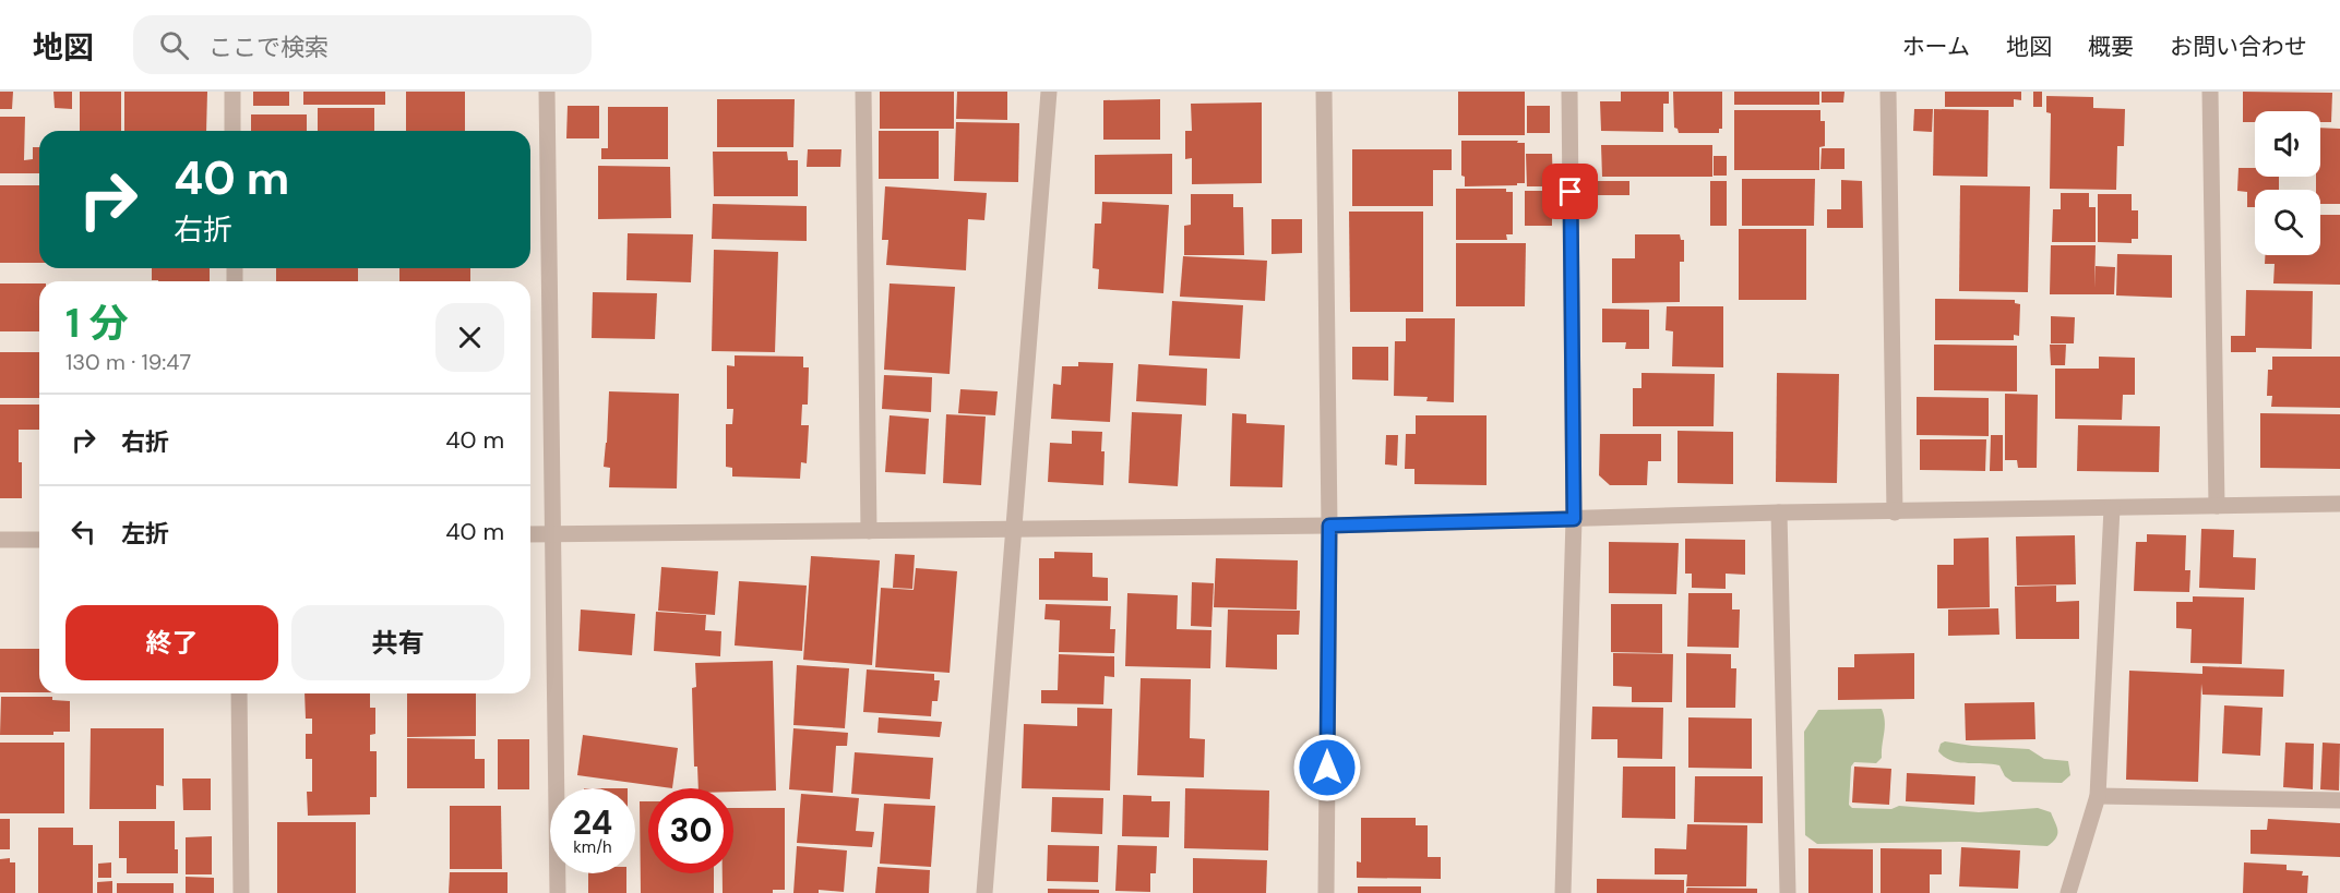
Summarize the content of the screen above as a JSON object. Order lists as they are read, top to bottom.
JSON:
{
  "page": {
    "header": "地図",
    "search": "ここで検索",
    "nav": [
      "ホーム",
      "地図",
      "概要",
      "お問い合わせ"
    ],
    "turn": ["40 m", "右折"],
    "heading": ["1 分", "130 m · 19:47"],
    "list": [
      {
        "name": "右折",
        "value": "40 m"
      },
      {
        "name": "左折",
        "value": "40 m"
      }
    ],
    "buttons": ["終了", "共有"],
    "speed": "24 km/h",
    "limit": "30"
  }
}
